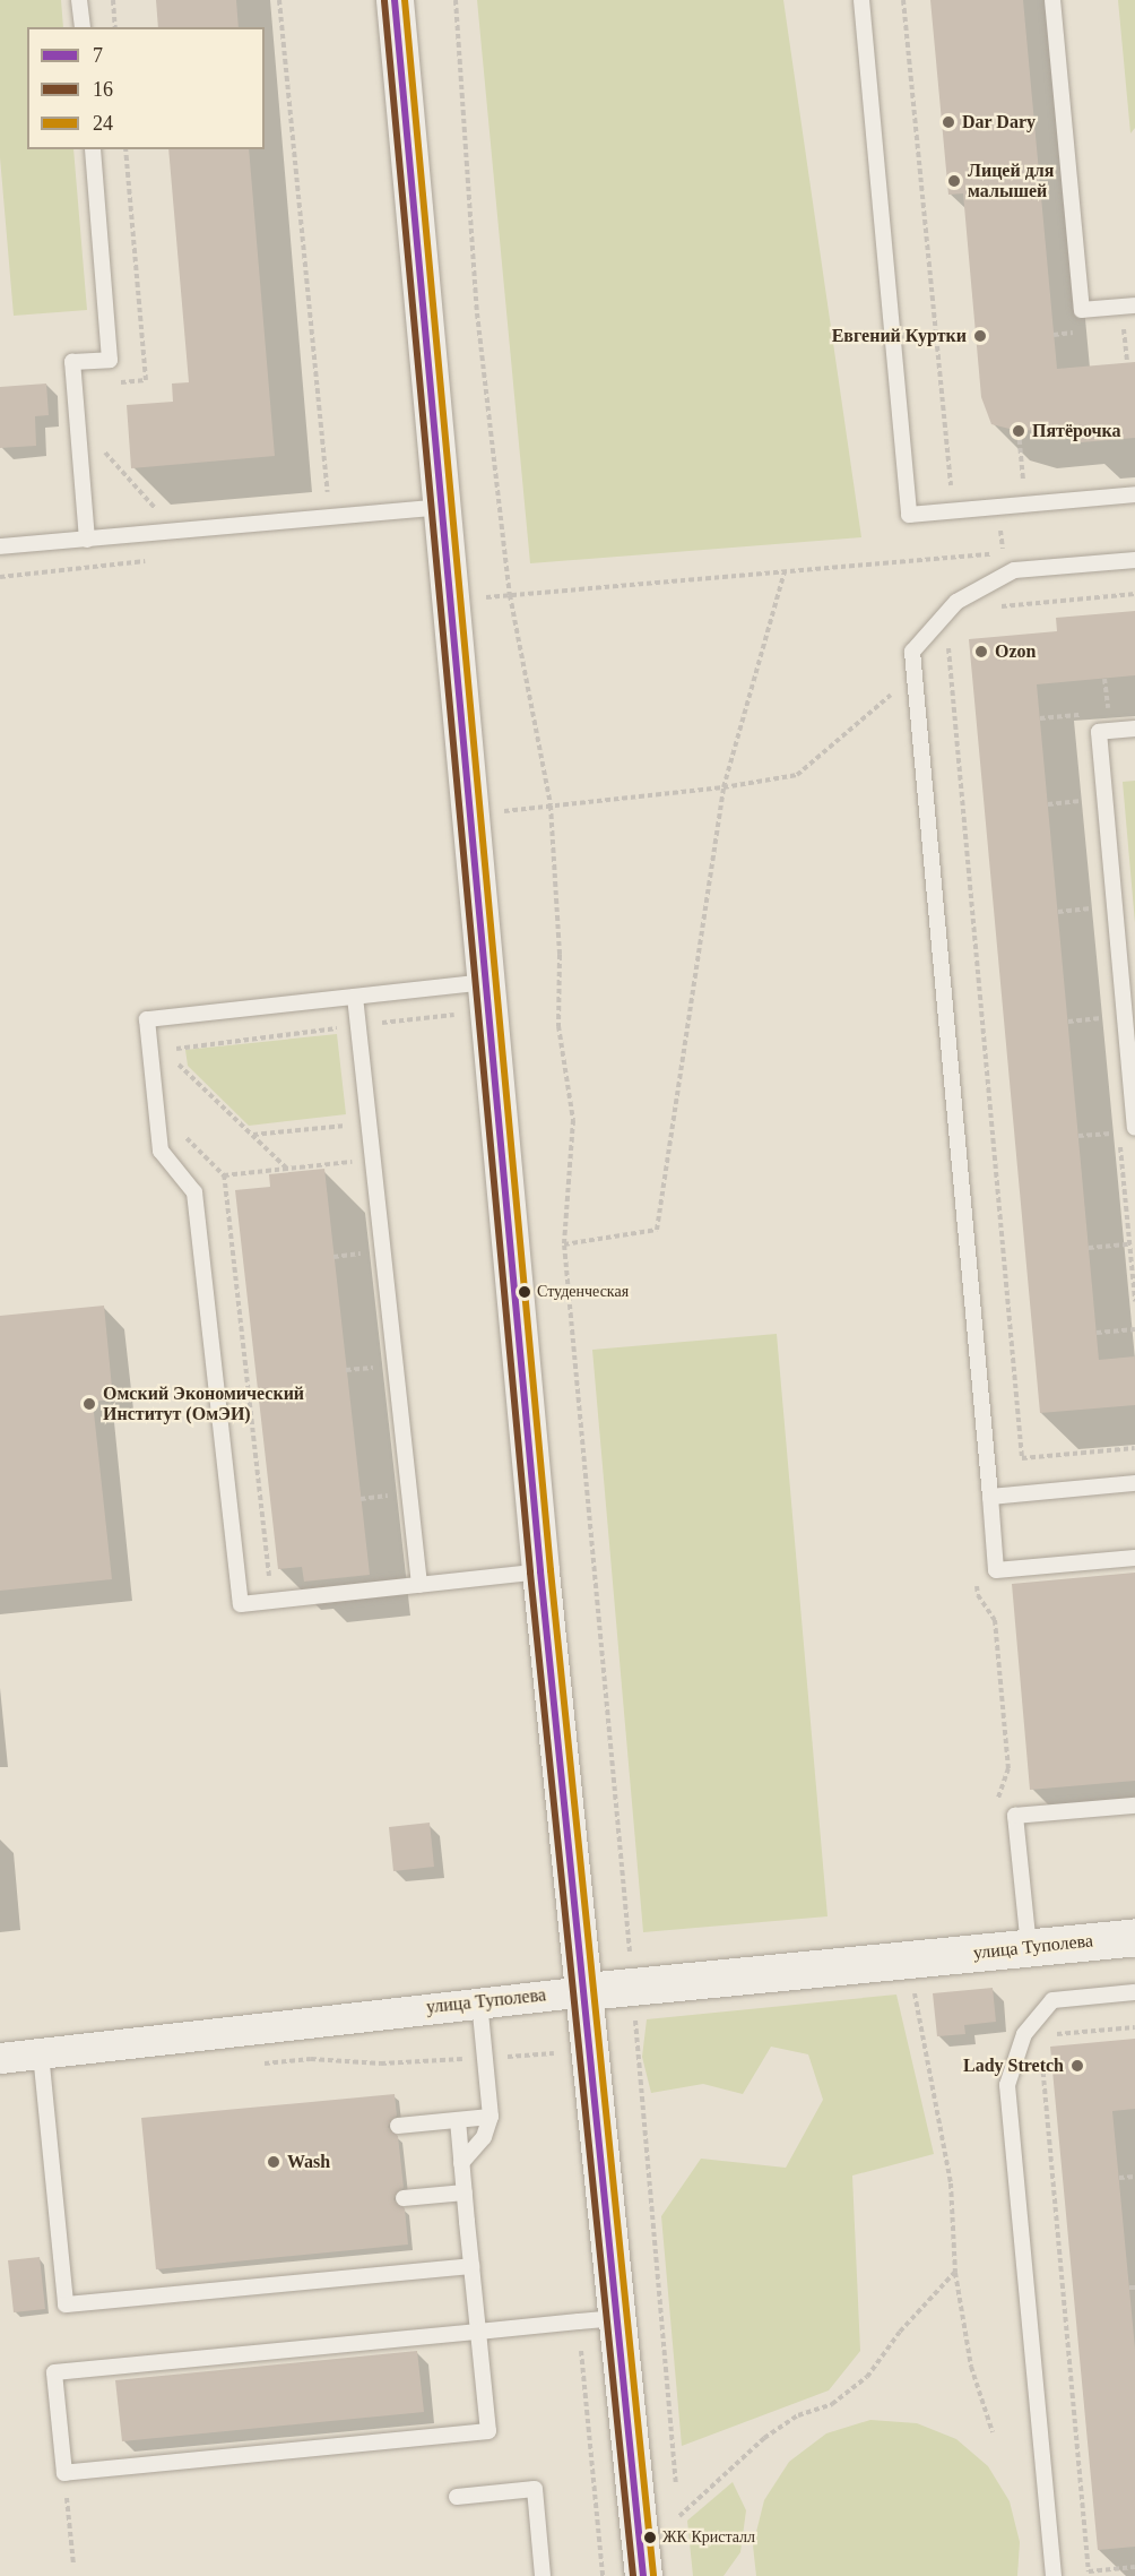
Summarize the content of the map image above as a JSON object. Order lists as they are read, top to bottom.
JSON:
{
  "streets": {
    "main road": ["улица Туполева"]
  },
  "places": [
    "Dar Dary",
    "Лицей для малышей",
    "Евгений Куртки",
    "Пятёрочка",
    "Ozon",
    "Студенческая",
    "Омский Экономический Институт (ОмЭИ)",
    "Lady Stretch",
    "Wash",
    "ЖК Кристалл"
  ],
  "lines": ["transit line 7", "transit line 24", "transit line 16"],
  "legend": ["7", "16", "24"]
}
